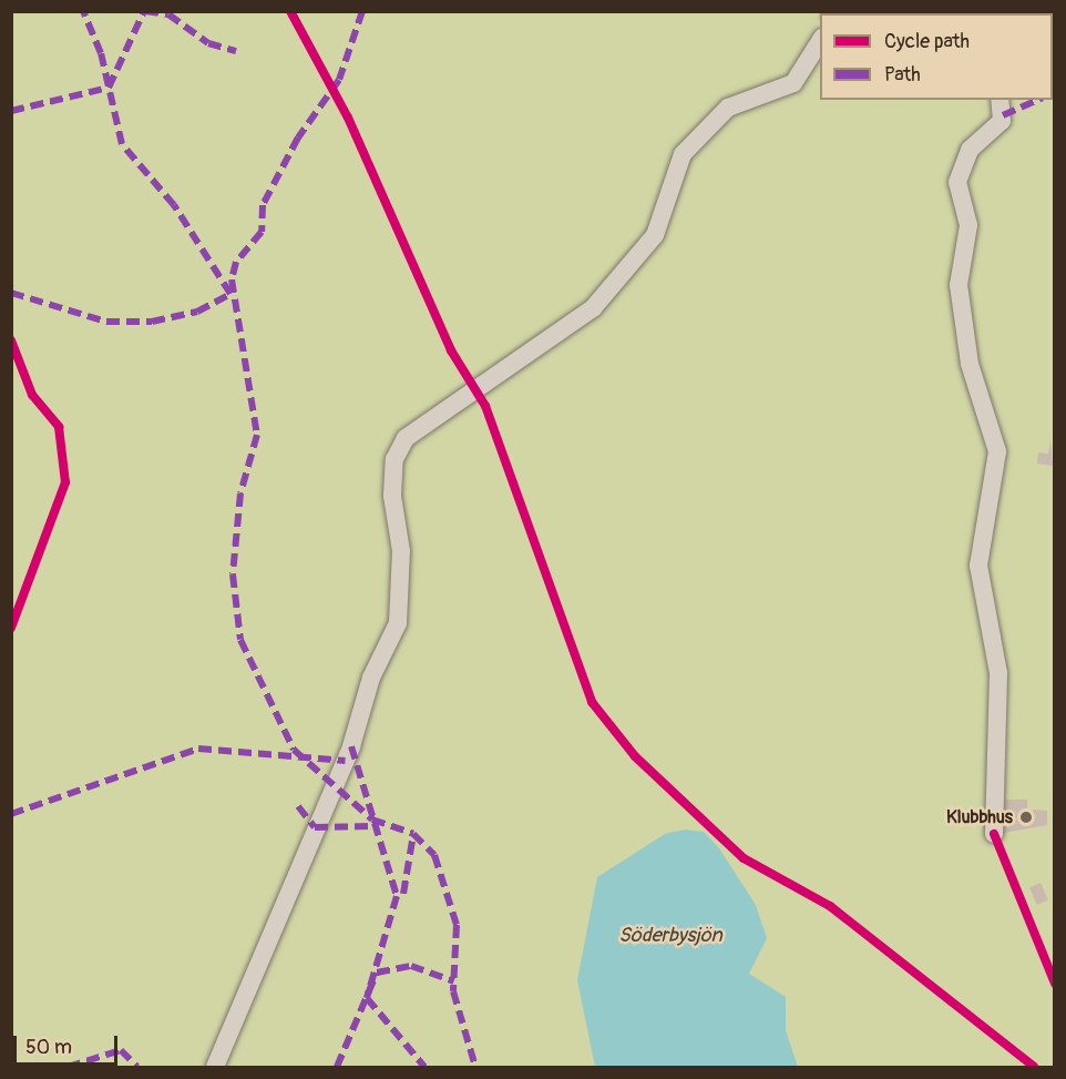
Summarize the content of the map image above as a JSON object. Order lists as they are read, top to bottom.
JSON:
{
  "water": ["Söderbysjön"],
  "places": ["Klubbhus"],
  "legend": ["Cycle path", "Path"],
  "scale_bar": "50 m"
}
